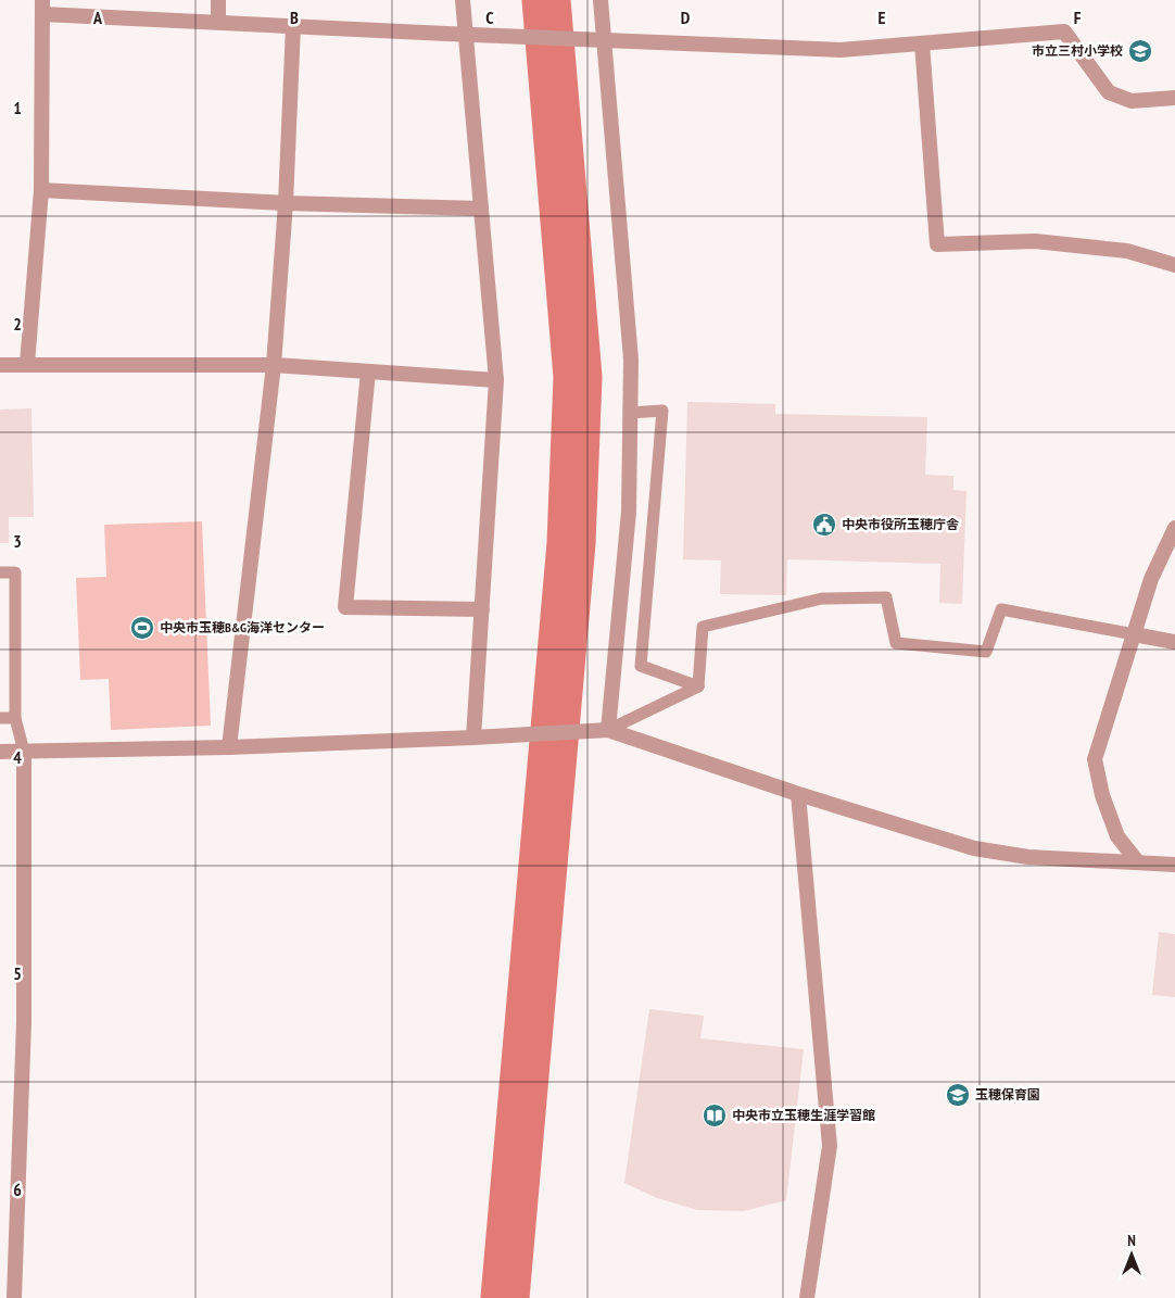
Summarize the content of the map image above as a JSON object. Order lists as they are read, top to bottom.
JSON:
{
  "places": {
    "school or university": ["市立三村小学校", "玉穂保育園"],
    "public building": ["中央市役所玉穂庁舎"],
    "sports": ["中央市玉穂B&G海洋センター"],
    "library": ["中央市立玉穂生涯学習館"]
  },
  "north": "top",
  "grid": {
    "columns": [
      "A",
      "B",
      "C",
      "D",
      "E",
      "F"
    ],
    "rows": [
      "1",
      "2",
      "3",
      "4",
      "5",
      "6"
    ]
  }
}
